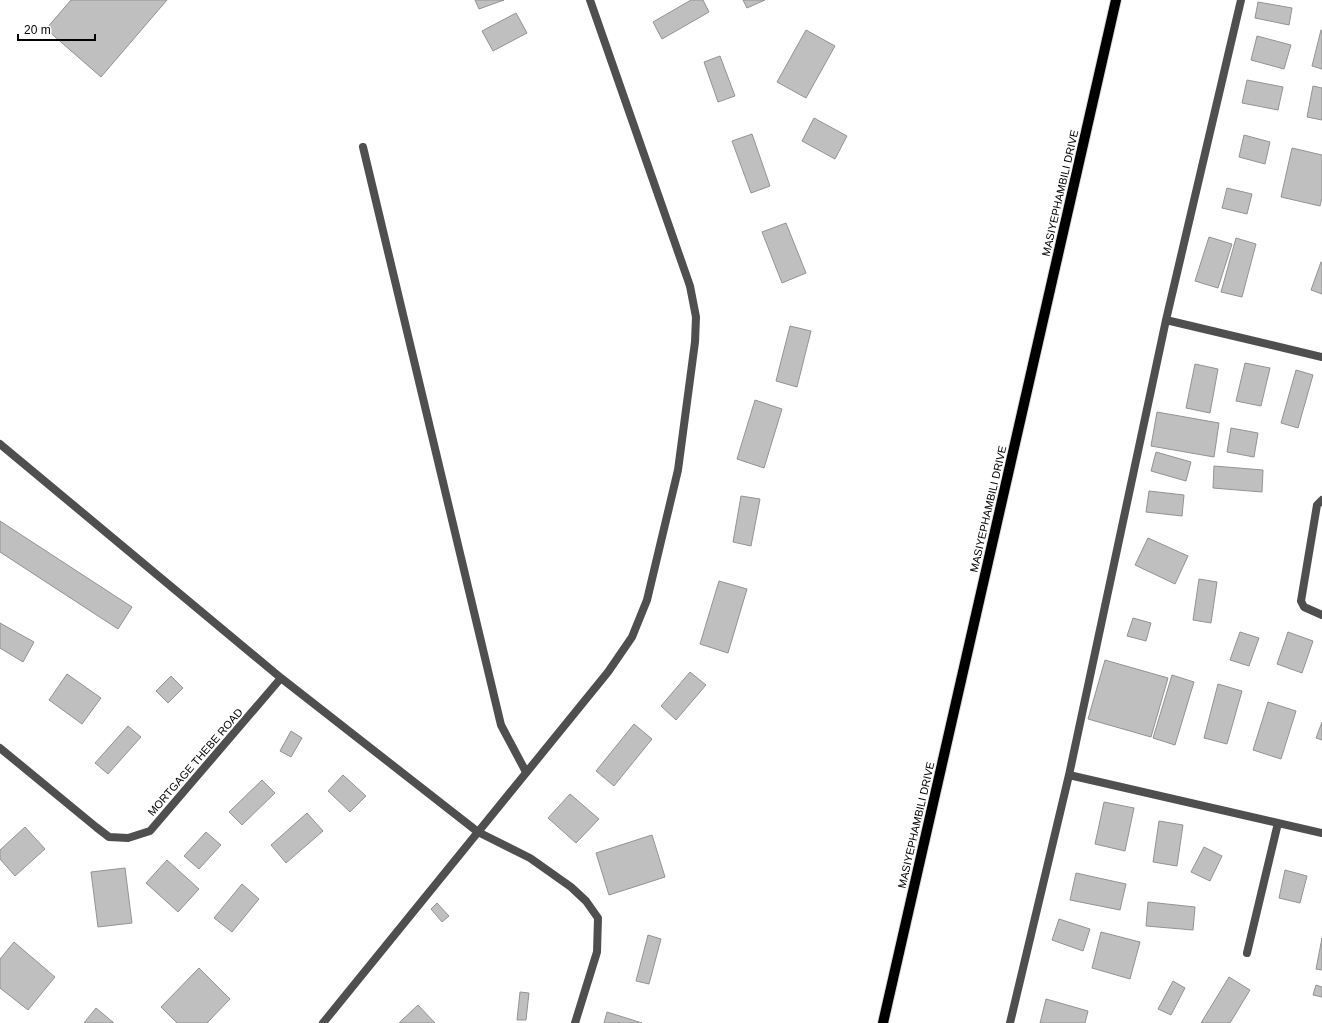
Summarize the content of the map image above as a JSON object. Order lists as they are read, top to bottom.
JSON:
{
  "streets": {
    "main road": ["MASIYEPHAMBILI DRIVE"],
    "street": ["MORTGAGE THEBE ROAD"]
  },
  "scale_bar": "20 m"
}
